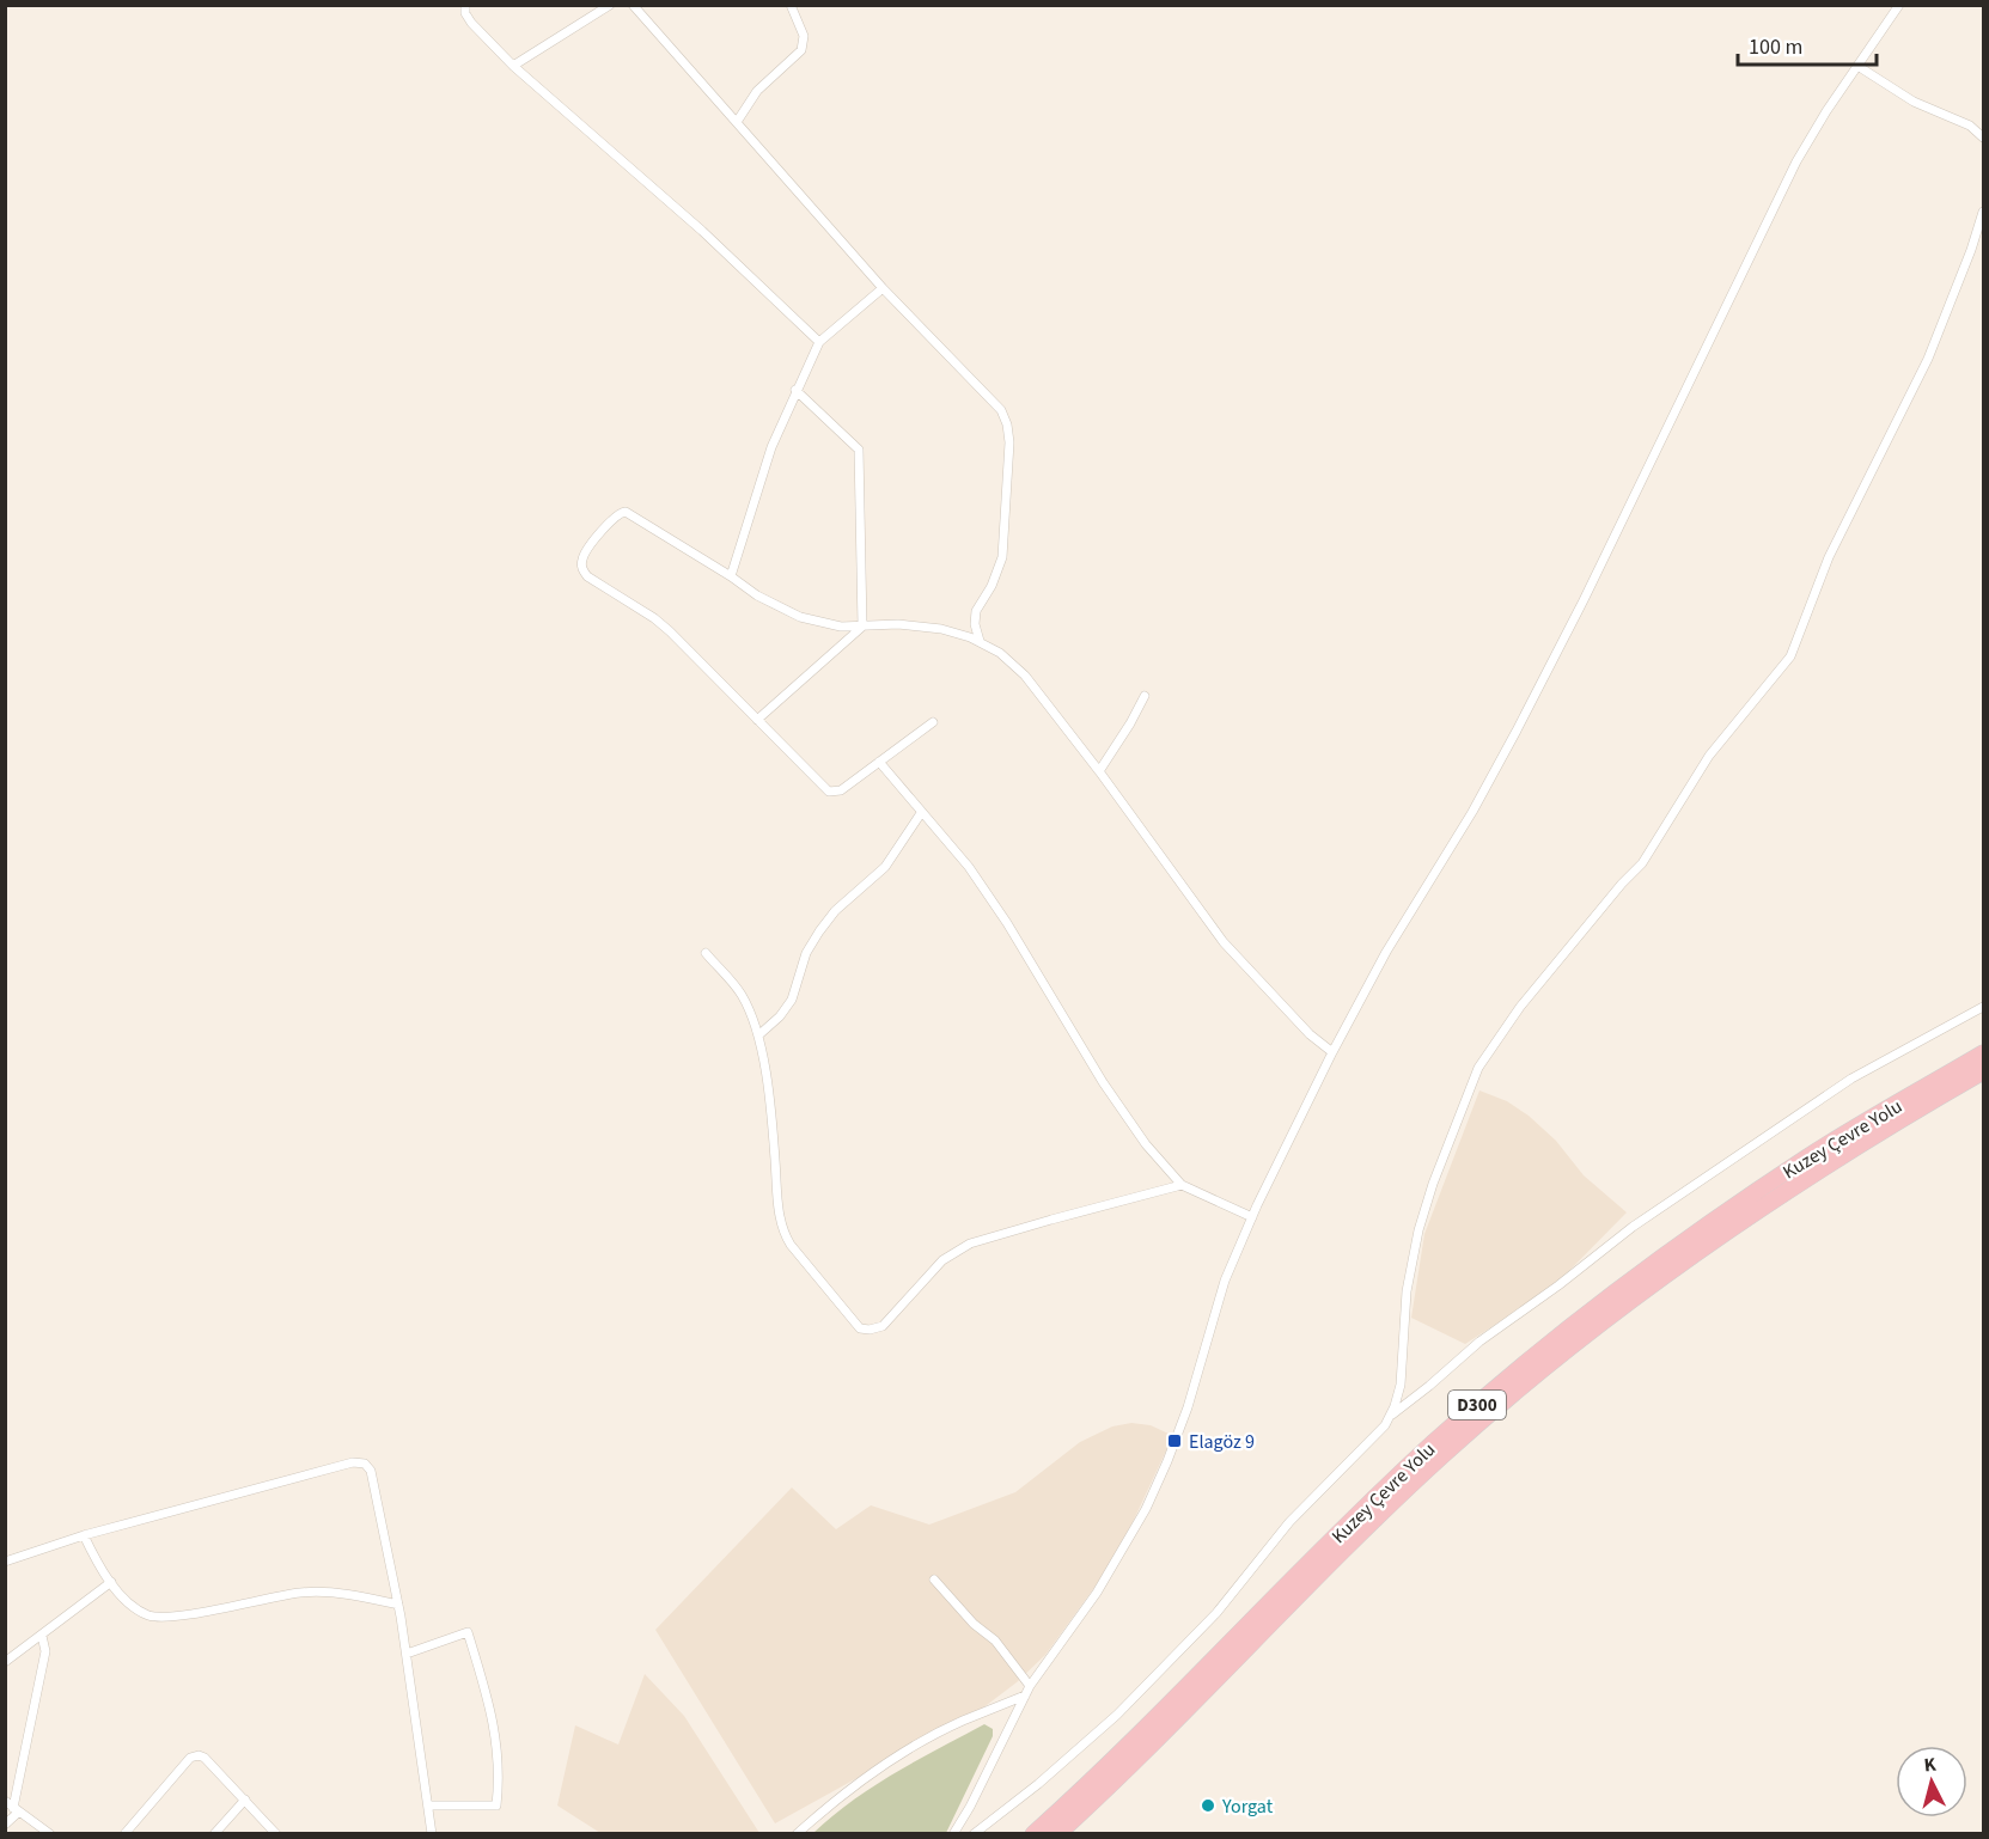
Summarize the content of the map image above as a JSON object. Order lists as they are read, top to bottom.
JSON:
{
  "streets": {
    "highway": ["Kuzey Çevre Yolu", "D300"]
  },
  "places": {
    "transit": ["Elagöz 9"],
    "other": ["Yorgat"]
  },
  "scale_bar": "100 m",
  "north": "top"
}
